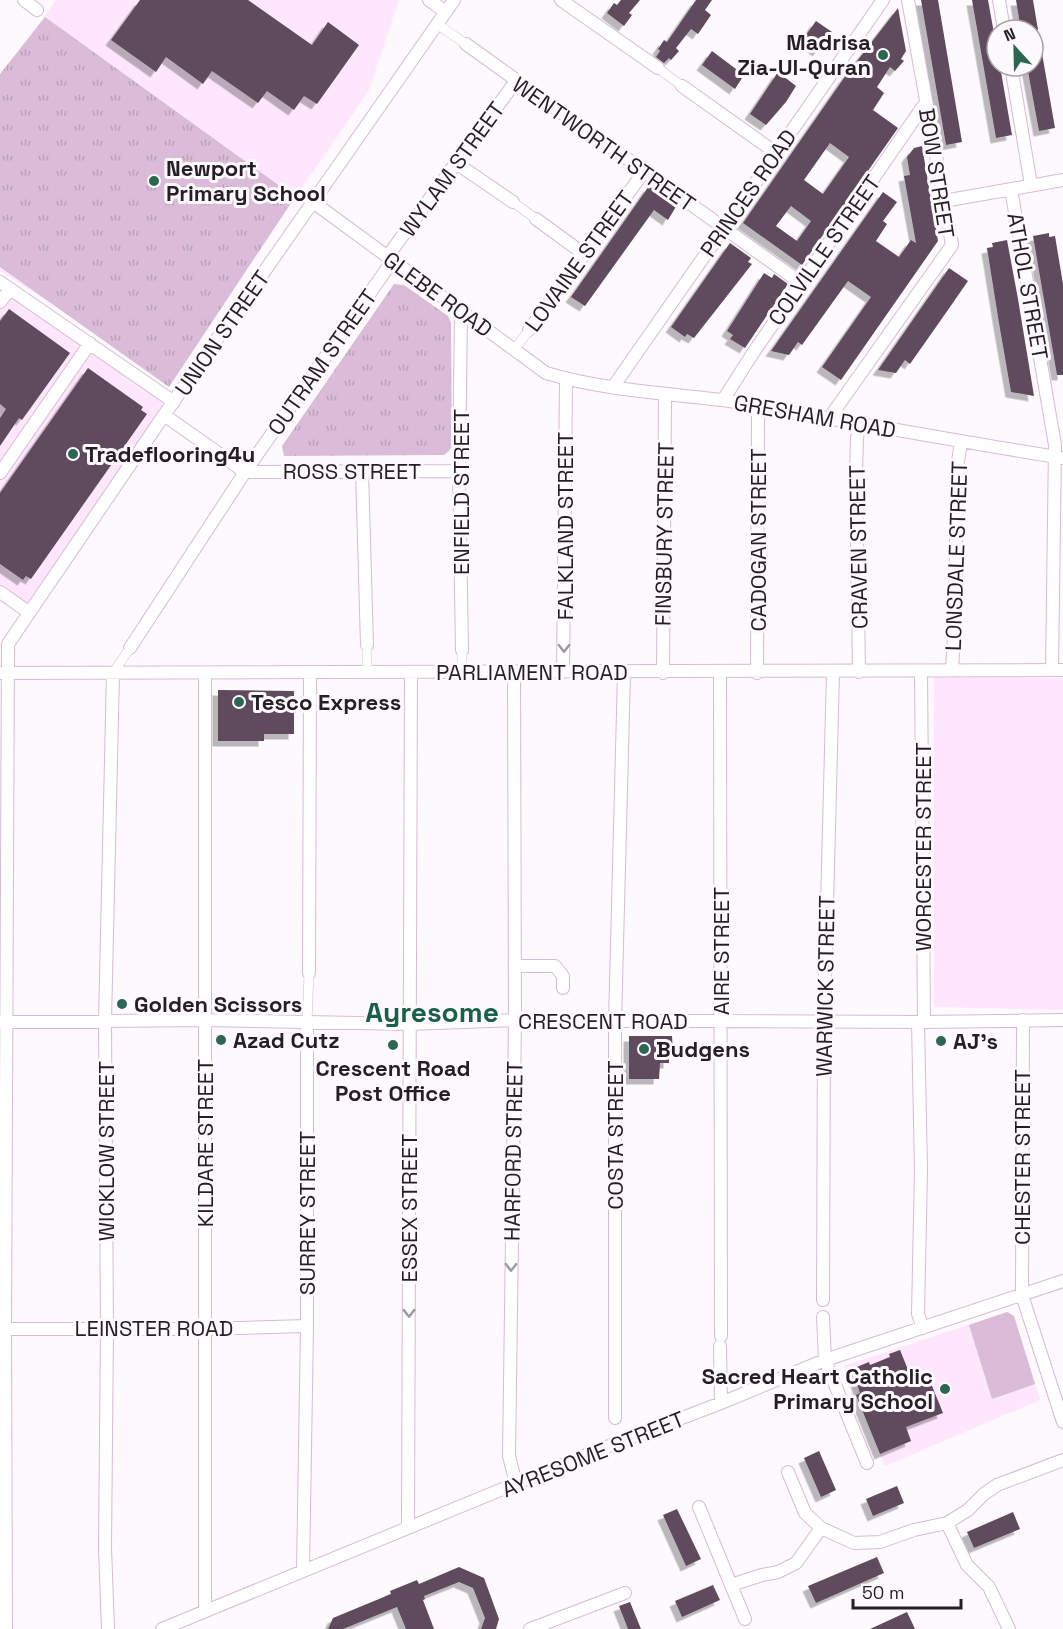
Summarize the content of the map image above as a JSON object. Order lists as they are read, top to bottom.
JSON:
{
  "streets": {
    "street": [
      "WENTWORTH STREET",
      "WYLAM STREET",
      "BOW STREET",
      "PRINCES ROAD",
      "COLVILLE STREET",
      "LOVAINE STREET",
      "ATHOL STREET",
      "GLEBE ROAD",
      "UNION STREET",
      "OUTRAM STREET",
      "GRESHAM ROAD",
      "ROSS STREET",
      "ENFIELD STREET",
      "FALKLAND STREET",
      "FINSBURY STREET",
      "CADOGAN STREET",
      "CRAVEN STREET",
      "LONSDALE STREET",
      "PARLIAMENT ROAD",
      "WORCESTER STREET",
      "AIRE STREET",
      "WARWICK STREET",
      "CRESCENT ROAD",
      "COSTA STREET",
      "KILDARE STREET",
      "WICKLOW STREET",
      "HARFORD STREET",
      "CHESTER STREET",
      "ESSEX STREET",
      "SURREY STREET",
      "LEINSTER ROAD",
      "AYRESOME STREET"
    ]
  },
  "crossings": [
    ["WENTWORTH STREET", "WYLAM STREET"],
    ["WENTWORTH STREET", "PRINCES ROAD"],
    ["WENTWORTH STREET", "COLVILLE STREET"],
    ["WENTWORTH STREET", "LOVAINE STREET"],
    ["WENTWORTH STREET", "UNION STREET"],
    ["WYLAM STREET", "GLEBE ROAD"],
    ["WYLAM STREET", "OUTRAM STREET"],
    ["BOW STREET", "COLVILLE STREET"],
    ["BOW STREET", "GRESHAM ROAD"],
    ["PRINCES ROAD", "GRESHAM ROAD"],
    ["COLVILLE STREET", "GRESHAM ROAD"],
    ["LOVAINE STREET", "GLEBE ROAD"],
    ["ATHOL STREET", "GRESHAM ROAD"],
    ["ATHOL STREET", "PARLIAMENT ROAD"],
    ["GLEBE ROAD", "UNION STREET"],
    ["GLEBE ROAD", "OUTRAM STREET"],
    ["GLEBE ROAD", "GRESHAM ROAD"],
    ["GLEBE ROAD", "ENFIELD STREET"],
    ["GLEBE ROAD", "FALKLAND STREET"],
    ["UNION STREET", "PARLIAMENT ROAD"],
    ["UNION STREET", "CRESCENT ROAD"],
    ["UNION STREET", "LEINSTER ROAD"],
    ["OUTRAM STREET", "ROSS STREET"],
    ["OUTRAM STREET", "PARLIAMENT ROAD"],
    ["OUTRAM STREET", "WICKLOW STREET"],
    ["GRESHAM ROAD", "FALKLAND STREET"],
    ["GRESHAM ROAD", "FINSBURY STREET"],
    ["GRESHAM ROAD", "CADOGAN STREET"],
    ["GRESHAM ROAD", "CRAVEN STREET"],
    ["GRESHAM ROAD", "LONSDALE STREET"],
    ["ROSS STREET", "ENFIELD STREET"],
    ["ENFIELD STREET", "PARLIAMENT ROAD"],
    ["FALKLAND STREET", "PARLIAMENT ROAD"],
    ["FINSBURY STREET", "PARLIAMENT ROAD"],
    ["CADOGAN STREET", "PARLIAMENT ROAD"],
    ["CRAVEN STREET", "PARLIAMENT ROAD"],
    ["LONSDALE STREET", "PARLIAMENT ROAD"],
    ["PARLIAMENT ROAD", "WORCESTER STREET"],
    ["PARLIAMENT ROAD", "AIRE STREET"],
    ["PARLIAMENT ROAD", "WARWICK STREET"],
    ["PARLIAMENT ROAD", "COSTA STREET"],
    ["PARLIAMENT ROAD", "KILDARE STREET"],
    ["PARLIAMENT ROAD", "WICKLOW STREET"],
    ["PARLIAMENT ROAD", "HARFORD STREET"],
    ["PARLIAMENT ROAD", "ESSEX STREET"],
    ["PARLIAMENT ROAD", "SURREY STREET"],
    ["WORCESTER STREET", "CRESCENT ROAD"],
    ["WORCESTER STREET", "AYRESOME STREET"],
    ["AIRE STREET", "CRESCENT ROAD"],
    ["AIRE STREET", "AYRESOME STREET"],
    ["WARWICK STREET", "CRESCENT ROAD"],
    ["CRESCENT ROAD", "COSTA STREET"],
    ["CRESCENT ROAD", "KILDARE STREET"],
    ["CRESCENT ROAD", "WICKLOW STREET"],
    ["CRESCENT ROAD", "HARFORD STREET"],
    ["CRESCENT ROAD", "CHESTER STREET"],
    ["CRESCENT ROAD", "ESSEX STREET"],
    ["CRESCENT ROAD", "SURREY STREET"],
    ["KILDARE STREET", "LEINSTER ROAD"],
    ["KILDARE STREET", "AYRESOME STREET"],
    ["WICKLOW STREET", "LEINSTER ROAD"],
    ["HARFORD STREET", "AYRESOME STREET"],
    ["CHESTER STREET", "AYRESOME STREET"],
    ["ESSEX STREET", "AYRESOME STREET"],
    ["SURREY STREET", "LEINSTER ROAD"],
    ["SURREY STREET", "AYRESOME STREET"]
  ],
  "one_way": ["FALKLAND STREET", "HARFORD STREET", "ESSEX STREET"],
  "districts": ["Ayresome"],
  "places": [
    "Madrisa Zia-Ul-Quran",
    "Newport Primary School",
    "Tradeflooring4u",
    "Tesco Express",
    "Golden Scissors",
    "Azad Cutz",
    "AJ’s",
    "Crescent Road Post Office",
    "Budgens",
    "Sacred Heart Catholic Primary School"
  ],
  "scale_bar": "50 m",
  "north": "top"
}
